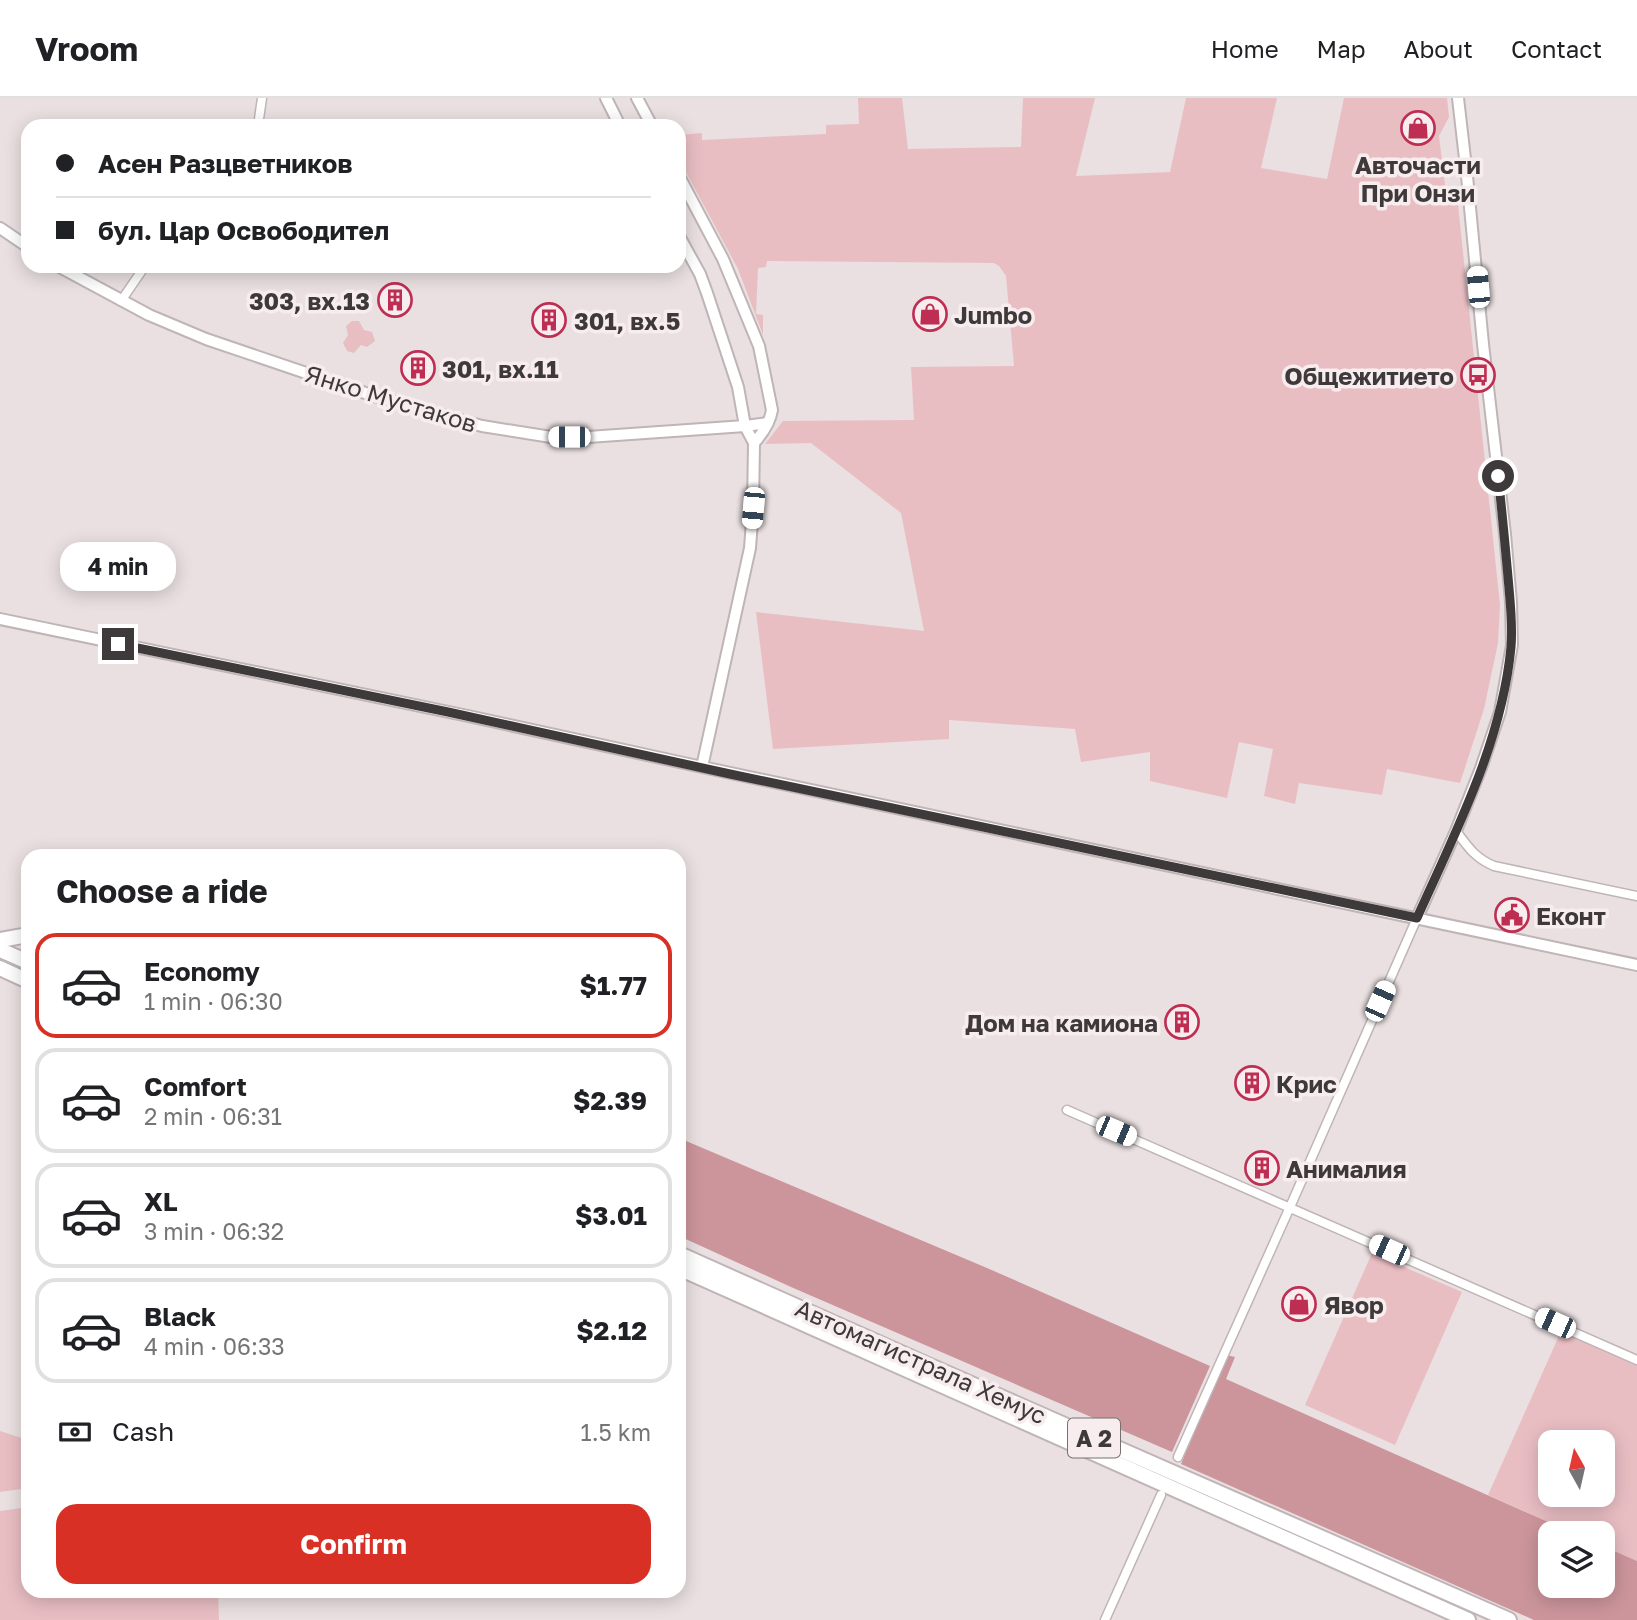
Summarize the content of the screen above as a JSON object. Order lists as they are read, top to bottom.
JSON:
{
  "streets": {
    "highway": ["Автомагистрала Хемус", "A 2"],
    "street": ["Янко Мустаков"]
  },
  "places": {
    "shop": ["Авточасти При Онзи", "Jumbo", "Явор"],
    "building": [
      "303, вх.13",
      "301, вх.5",
      "301, вх.11",
      "Дом на камиона",
      "Крис",
      "Анималия"
    ],
    "bus stop": ["Общежитието"],
    "public building": ["Еконт"]
  },
  "north": "top",
  "page": {
    "header": "Vroom",
    "nav": [
      "Home",
      "Map",
      "About",
      "Contact"
    ],
    "banner": ["Асен Разцветников", "бул. Цар Освободител"],
    "bubble": "4 min",
    "heading": "Choose a ride",
    "list": [
      {
        "name": "Economy",
        "note": "1 min · 06:30",
        "value": "$1.77"
      },
      {
        "name": "Comfort",
        "note": "2 min · 06:31",
        "value": "$2.39"
      },
      {
        "name": "XL",
        "note": "3 min · 06:32",
        "value": "$3.01"
      },
      {
        "name": "Black",
        "note": "4 min · 06:33",
        "value": "$2.12"
      }
    ],
    "pay": ["Cash", "1.5 km"],
    "buttons": "Confirm"
  }
}
